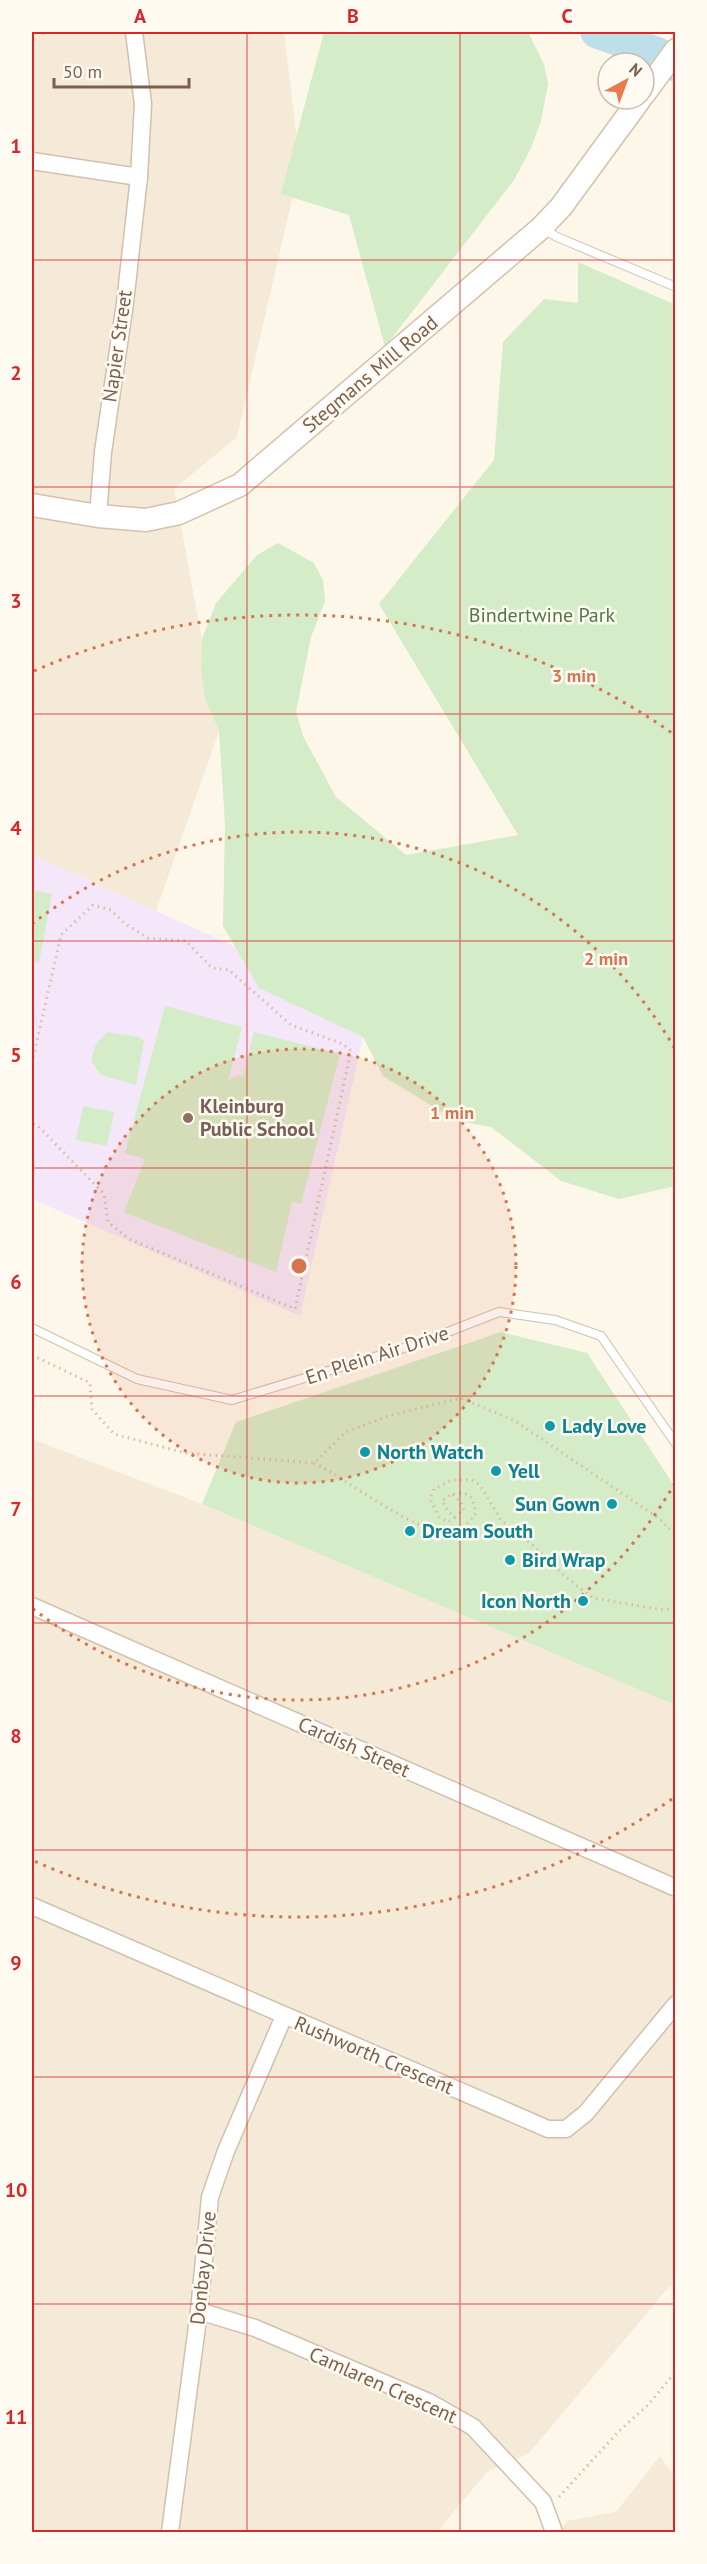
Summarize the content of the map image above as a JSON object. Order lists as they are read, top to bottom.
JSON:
{
  "streets": {
    "street": [
      "Napier Street",
      "Stegmans Mill Road",
      "Cardish Street",
      "Rushworth Crescent",
      "Donbay Drive",
      "Camlaren Crescent"
    ],
    "lane": ["En Plein Air Drive"]
  },
  "crossings": [
    ["Napier Street", "Stegmans Mill Road"],
    ["Rushworth Crescent", "Donbay Drive"],
    ["Donbay Drive", "Camlaren Crescent"]
  ],
  "parks": ["Bindertwine Park"],
  "places": [
    "Kleinburg Public School",
    "Lady Love",
    "North Watch",
    "Yell",
    "Sun Gown",
    "Dream South",
    "Bird Wrap",
    "Icon North"
  ],
  "scale_bar": "50 m",
  "north": "top right",
  "grid": {
    "columns": ["A", "B", "C"],
    "rows": [
      "1",
      "2",
      "3",
      "4",
      "5",
      "6",
      "7",
      "8",
      "9",
      "10",
      "11"
    ]
  },
  "rings": ["3 min", "2 min", "1 min"]
}
